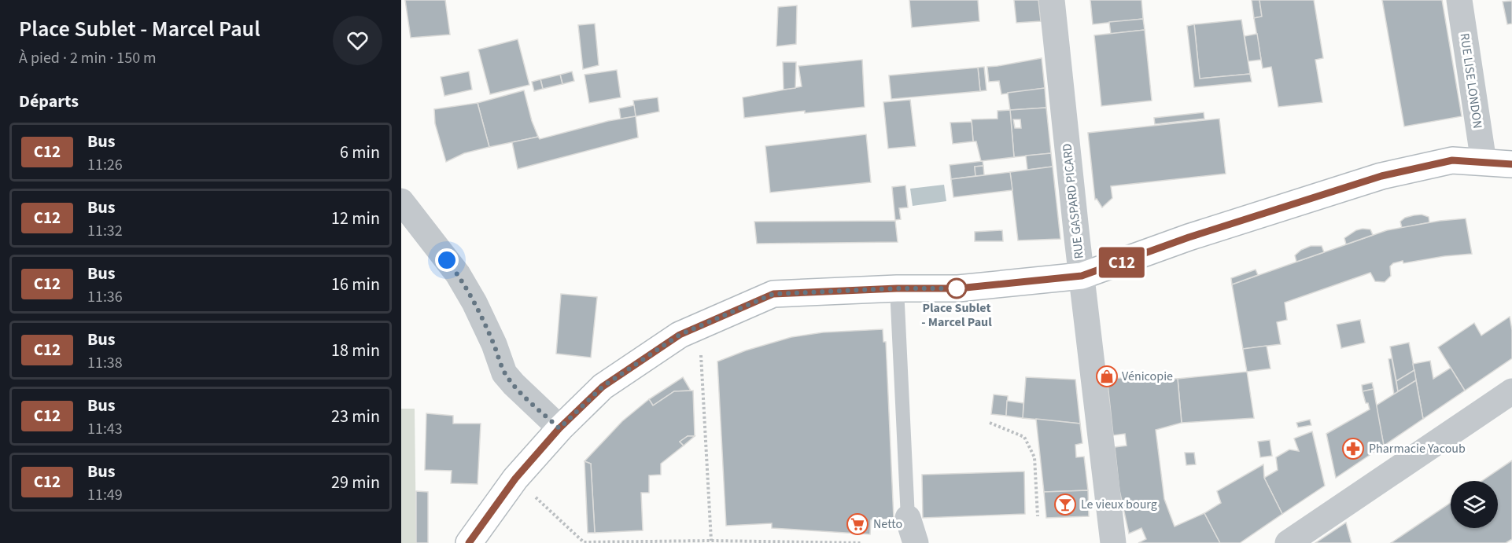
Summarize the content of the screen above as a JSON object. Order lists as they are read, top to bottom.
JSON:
{
  "streets": {
    "street": ["RUE LISE LONDON", "RUE GASPARD PICARD"]
  },
  "places": {
    "other": ["Place Sublet - Marcel Paul"],
    "shop": ["Vénicopie"],
    "pharmacy": ["Pharmacie Yacoub"],
    "bar": ["Le vieux bourg"],
    "supermarket": ["Netto"]
  },
  "lines": ["bus line C12"],
  "page": {
    "heading": [
      ["Place Sublet - Marcel Paul", "À pied · 2 min · 150 m"],
      "Départs"
    ],
    "on_map": "C12",
    "list": [
      {
        "mark": "C12",
        "name": "Bus",
        "note": "11:26",
        "value": "6 min"
      },
      {
        "mark": "C12",
        "name": "Bus",
        "note": "11:32",
        "value": "12 min"
      },
      {
        "mark": "C12",
        "name": "Bus",
        "note": "11:36",
        "value": "16 min"
      },
      {
        "mark": "C12",
        "name": "Bus",
        "note": "11:38",
        "value": "18 min"
      },
      {
        "mark": "C12",
        "name": "Bus",
        "note": "11:43",
        "value": "23 min"
      },
      {
        "mark": "C12",
        "name": "Bus",
        "note": "11:49",
        "value": "29 min"
      }
    ]
  }
}
